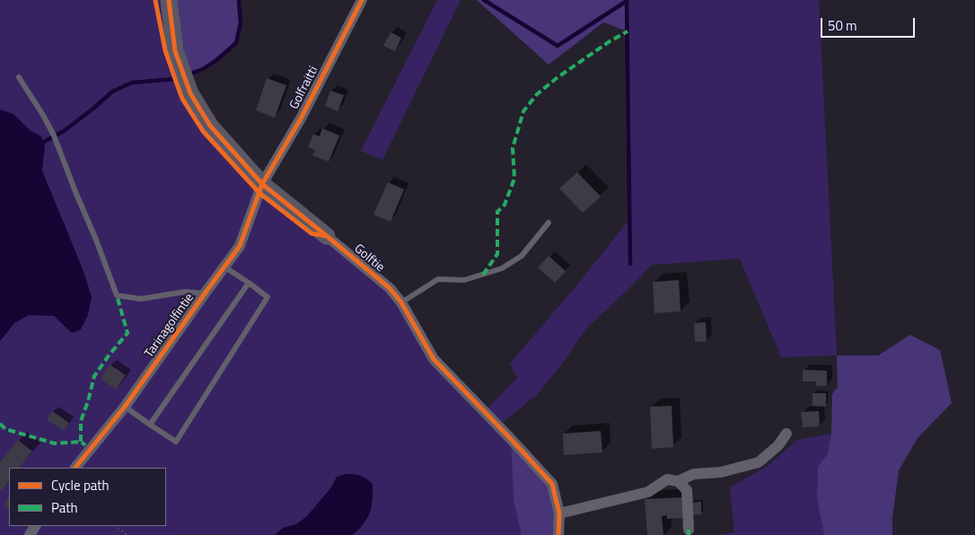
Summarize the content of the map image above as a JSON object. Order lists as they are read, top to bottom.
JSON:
{
  "streets": {
    "street": ["Golfraitti", "Golftie", "Tarinagolfintie"]
  },
  "crossings": [
    ["Golfraitti", "Golftie"],
    ["Golfraitti", "Tarinagolfintie"],
    ["Golftie", "Tarinagolfintie"]
  ],
  "legend": ["Cycle path", "Path"],
  "scale_bar": "50 m"
}
